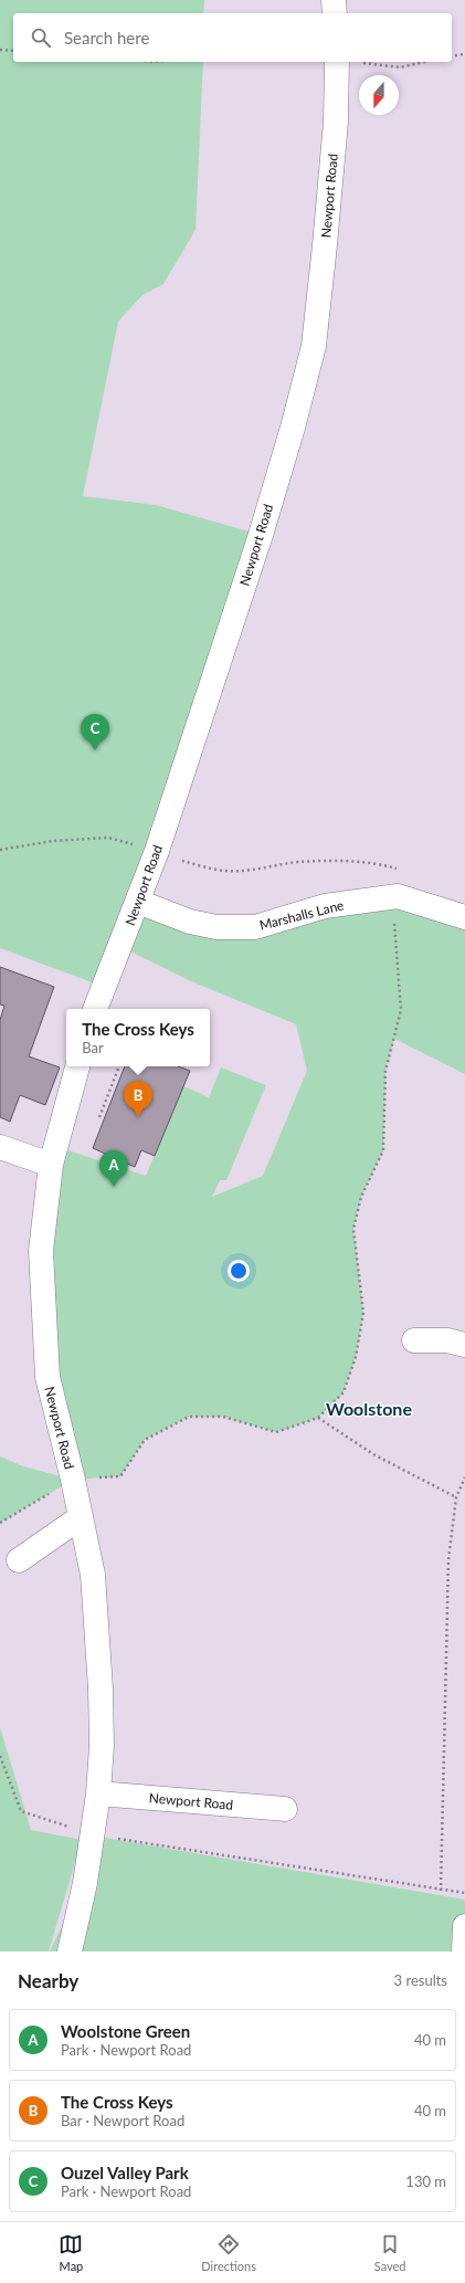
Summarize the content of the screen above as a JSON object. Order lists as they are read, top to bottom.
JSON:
{
  "streets": {
    "street": ["Newport Road", "Marshalls Lane"]
  },
  "crossings": [
    ["Newport Road", "Marshalls Lane"]
  ],
  "districts": ["Woolstone"],
  "north": "bottom",
  "page": {
    "search": "Search here",
    "pins": ["C", "B", "A"],
    "popup": ["The Cross Keys", "Bar"],
    "heading": ["Nearby", "3 results"],
    "list": [
      {
        "mark": "A",
        "name": "Woolstone Green",
        "note": "Park · Newport Road",
        "value": "40 m"
      },
      {
        "mark": "B",
        "name": "The Cross Keys",
        "note": "Bar · Newport Road",
        "value": "40 m"
      },
      {
        "mark": "C",
        "name": "Ouzel Valley Park",
        "note": "Park · Newport Road",
        "value": "130 m"
      }
    ],
    "nav": ["Map", "Directions", "Saved"]
  }
}
